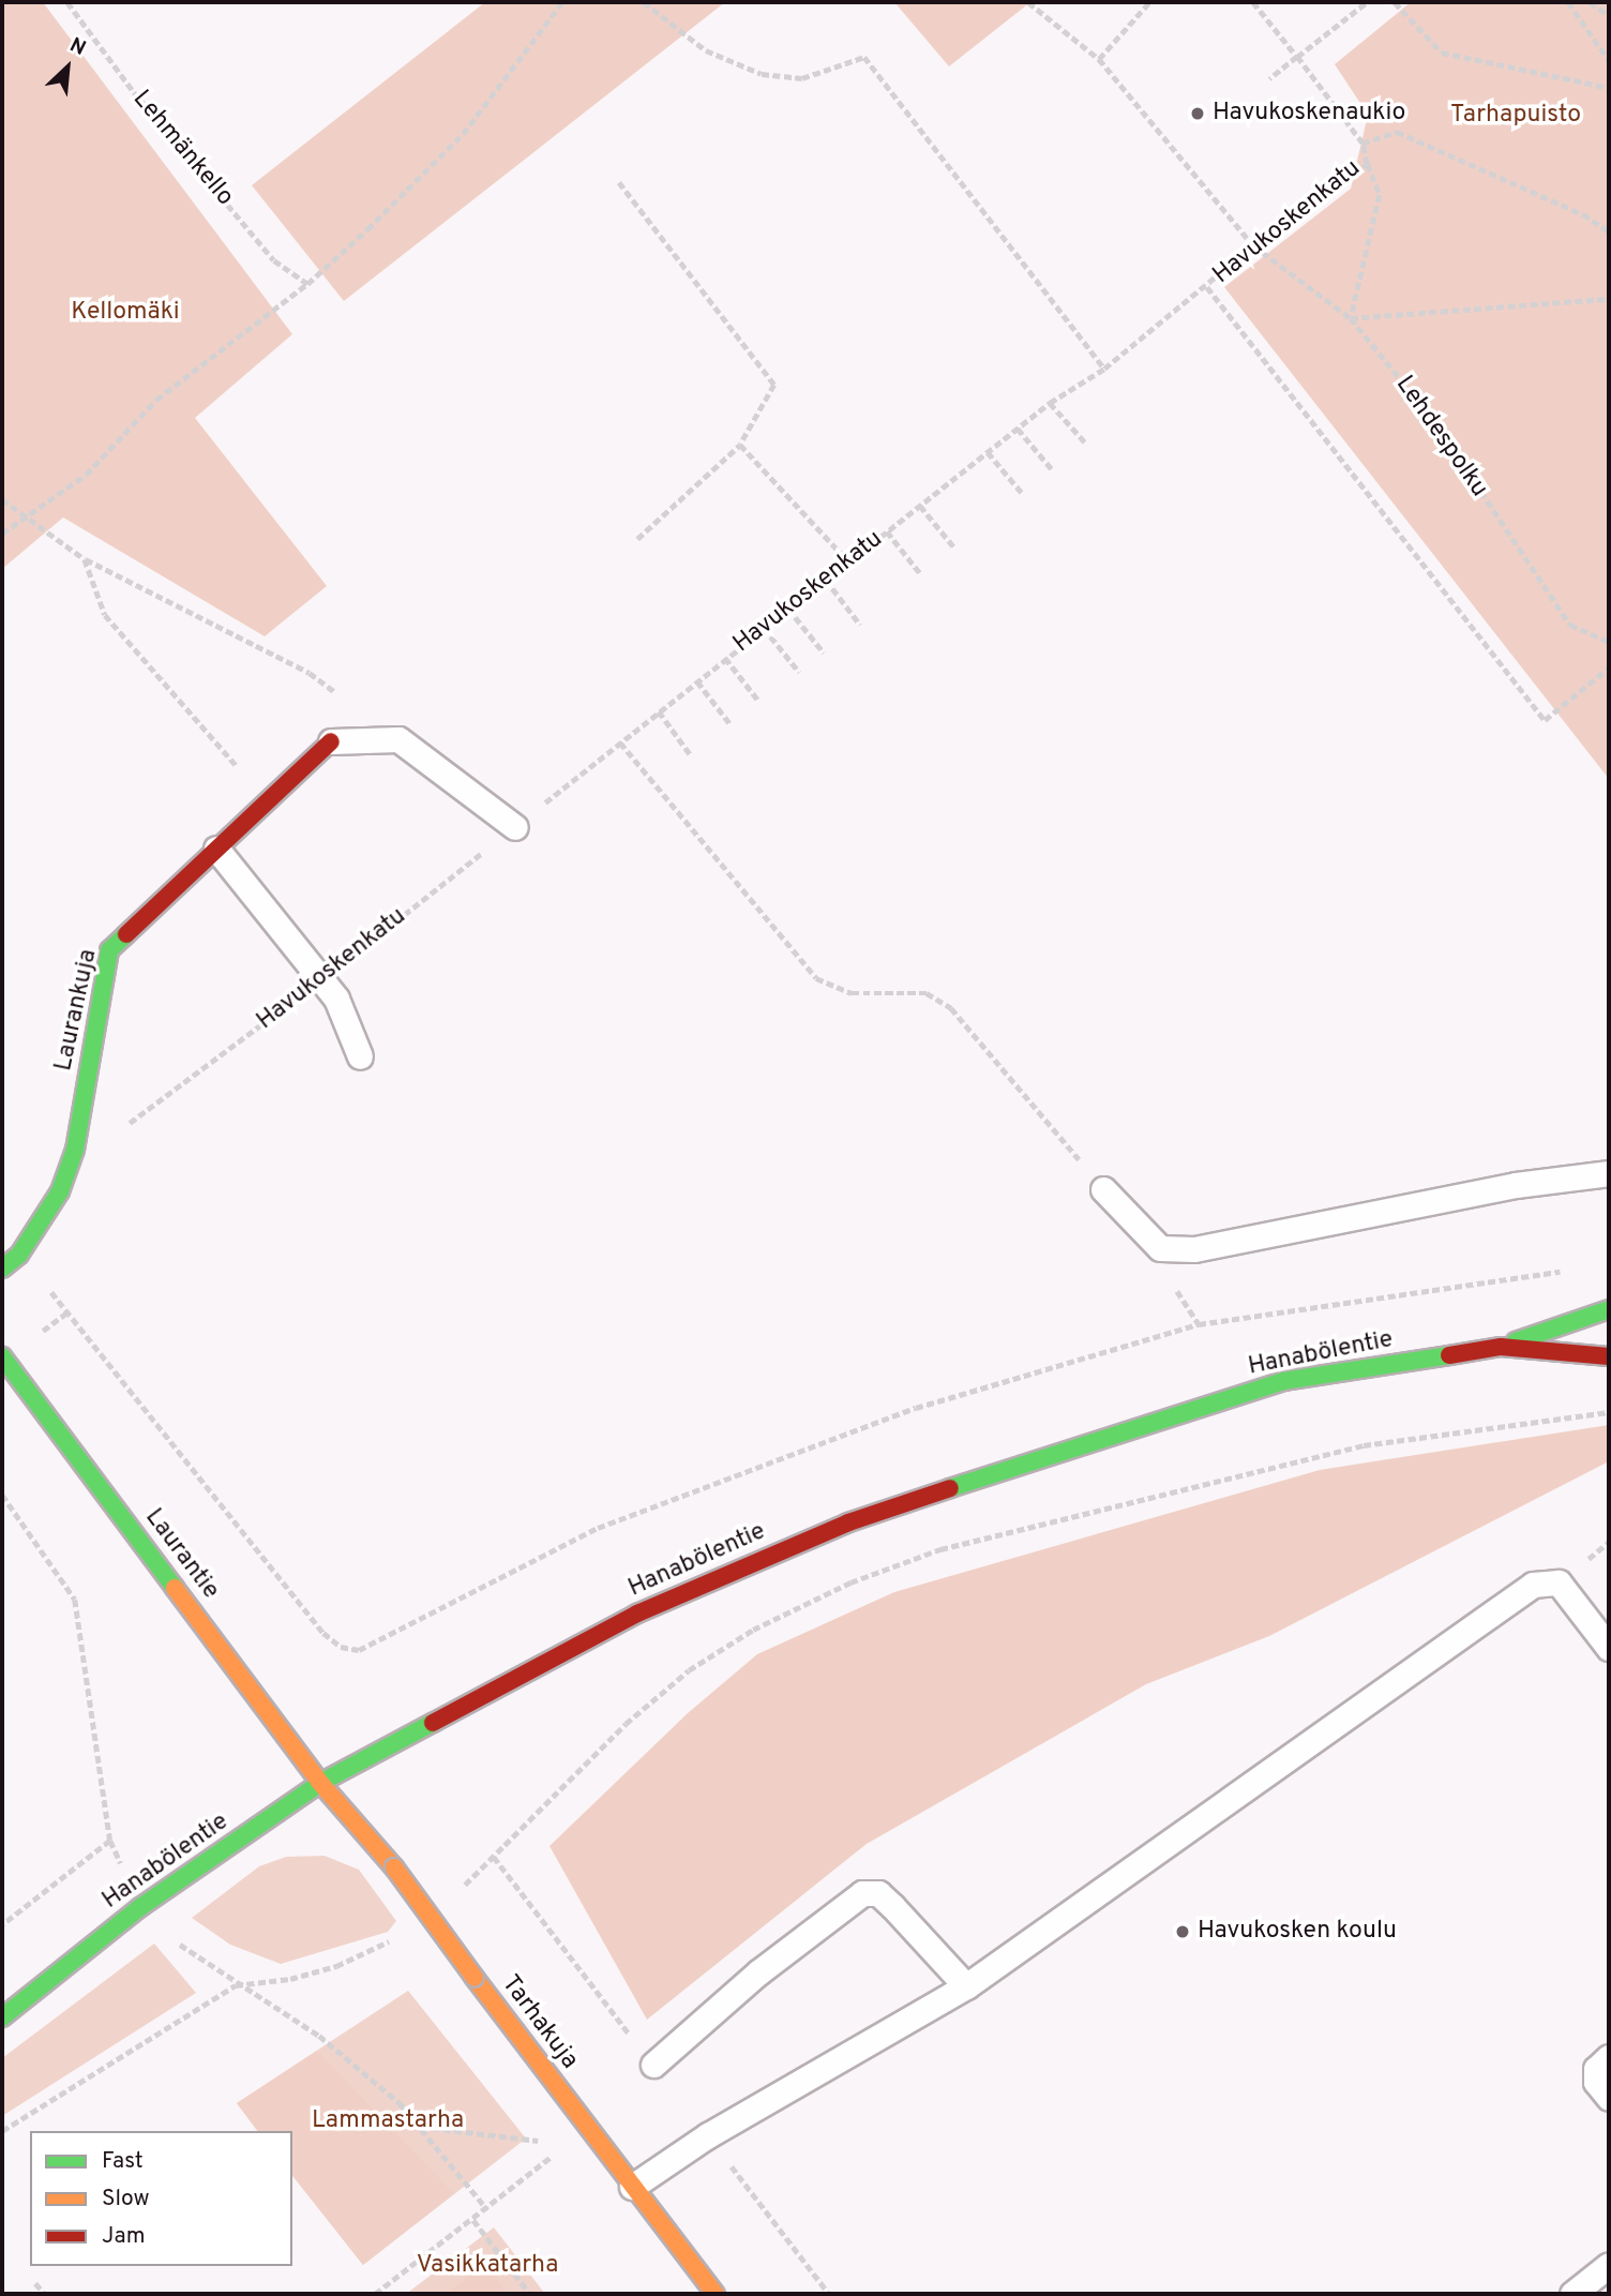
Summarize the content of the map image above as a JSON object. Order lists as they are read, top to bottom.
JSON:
{
  "streets": {
    "street": [
      "Laurankuja",
      "Hanabölentie",
      "Laurantie",
      "Tarhakuja"
    ],
    "path": ["Lehmänkello", "Havukoskenkatu", "Lehdespolku"]
  },
  "crossings": [
    ["Havukoskenkatu", "Lehdespolku"],
    ["Havukoskenkatu", "Laurankuja"],
    ["Hanabölentie", "Laurantie"],
    ["Hanabölentie", "Tarhakuja"],
    ["Laurantie", "Tarhakuja"]
  ],
  "parks": [
    "Tarhapuisto",
    "Kellomäki",
    "Lammastarha",
    "Vasikkatarha"
  ],
  "places": ["Havukoskenaukio", "Havukosken koulu"],
  "legend": ["Fast", "Slow", "Jam"],
  "north": "top right"
}
